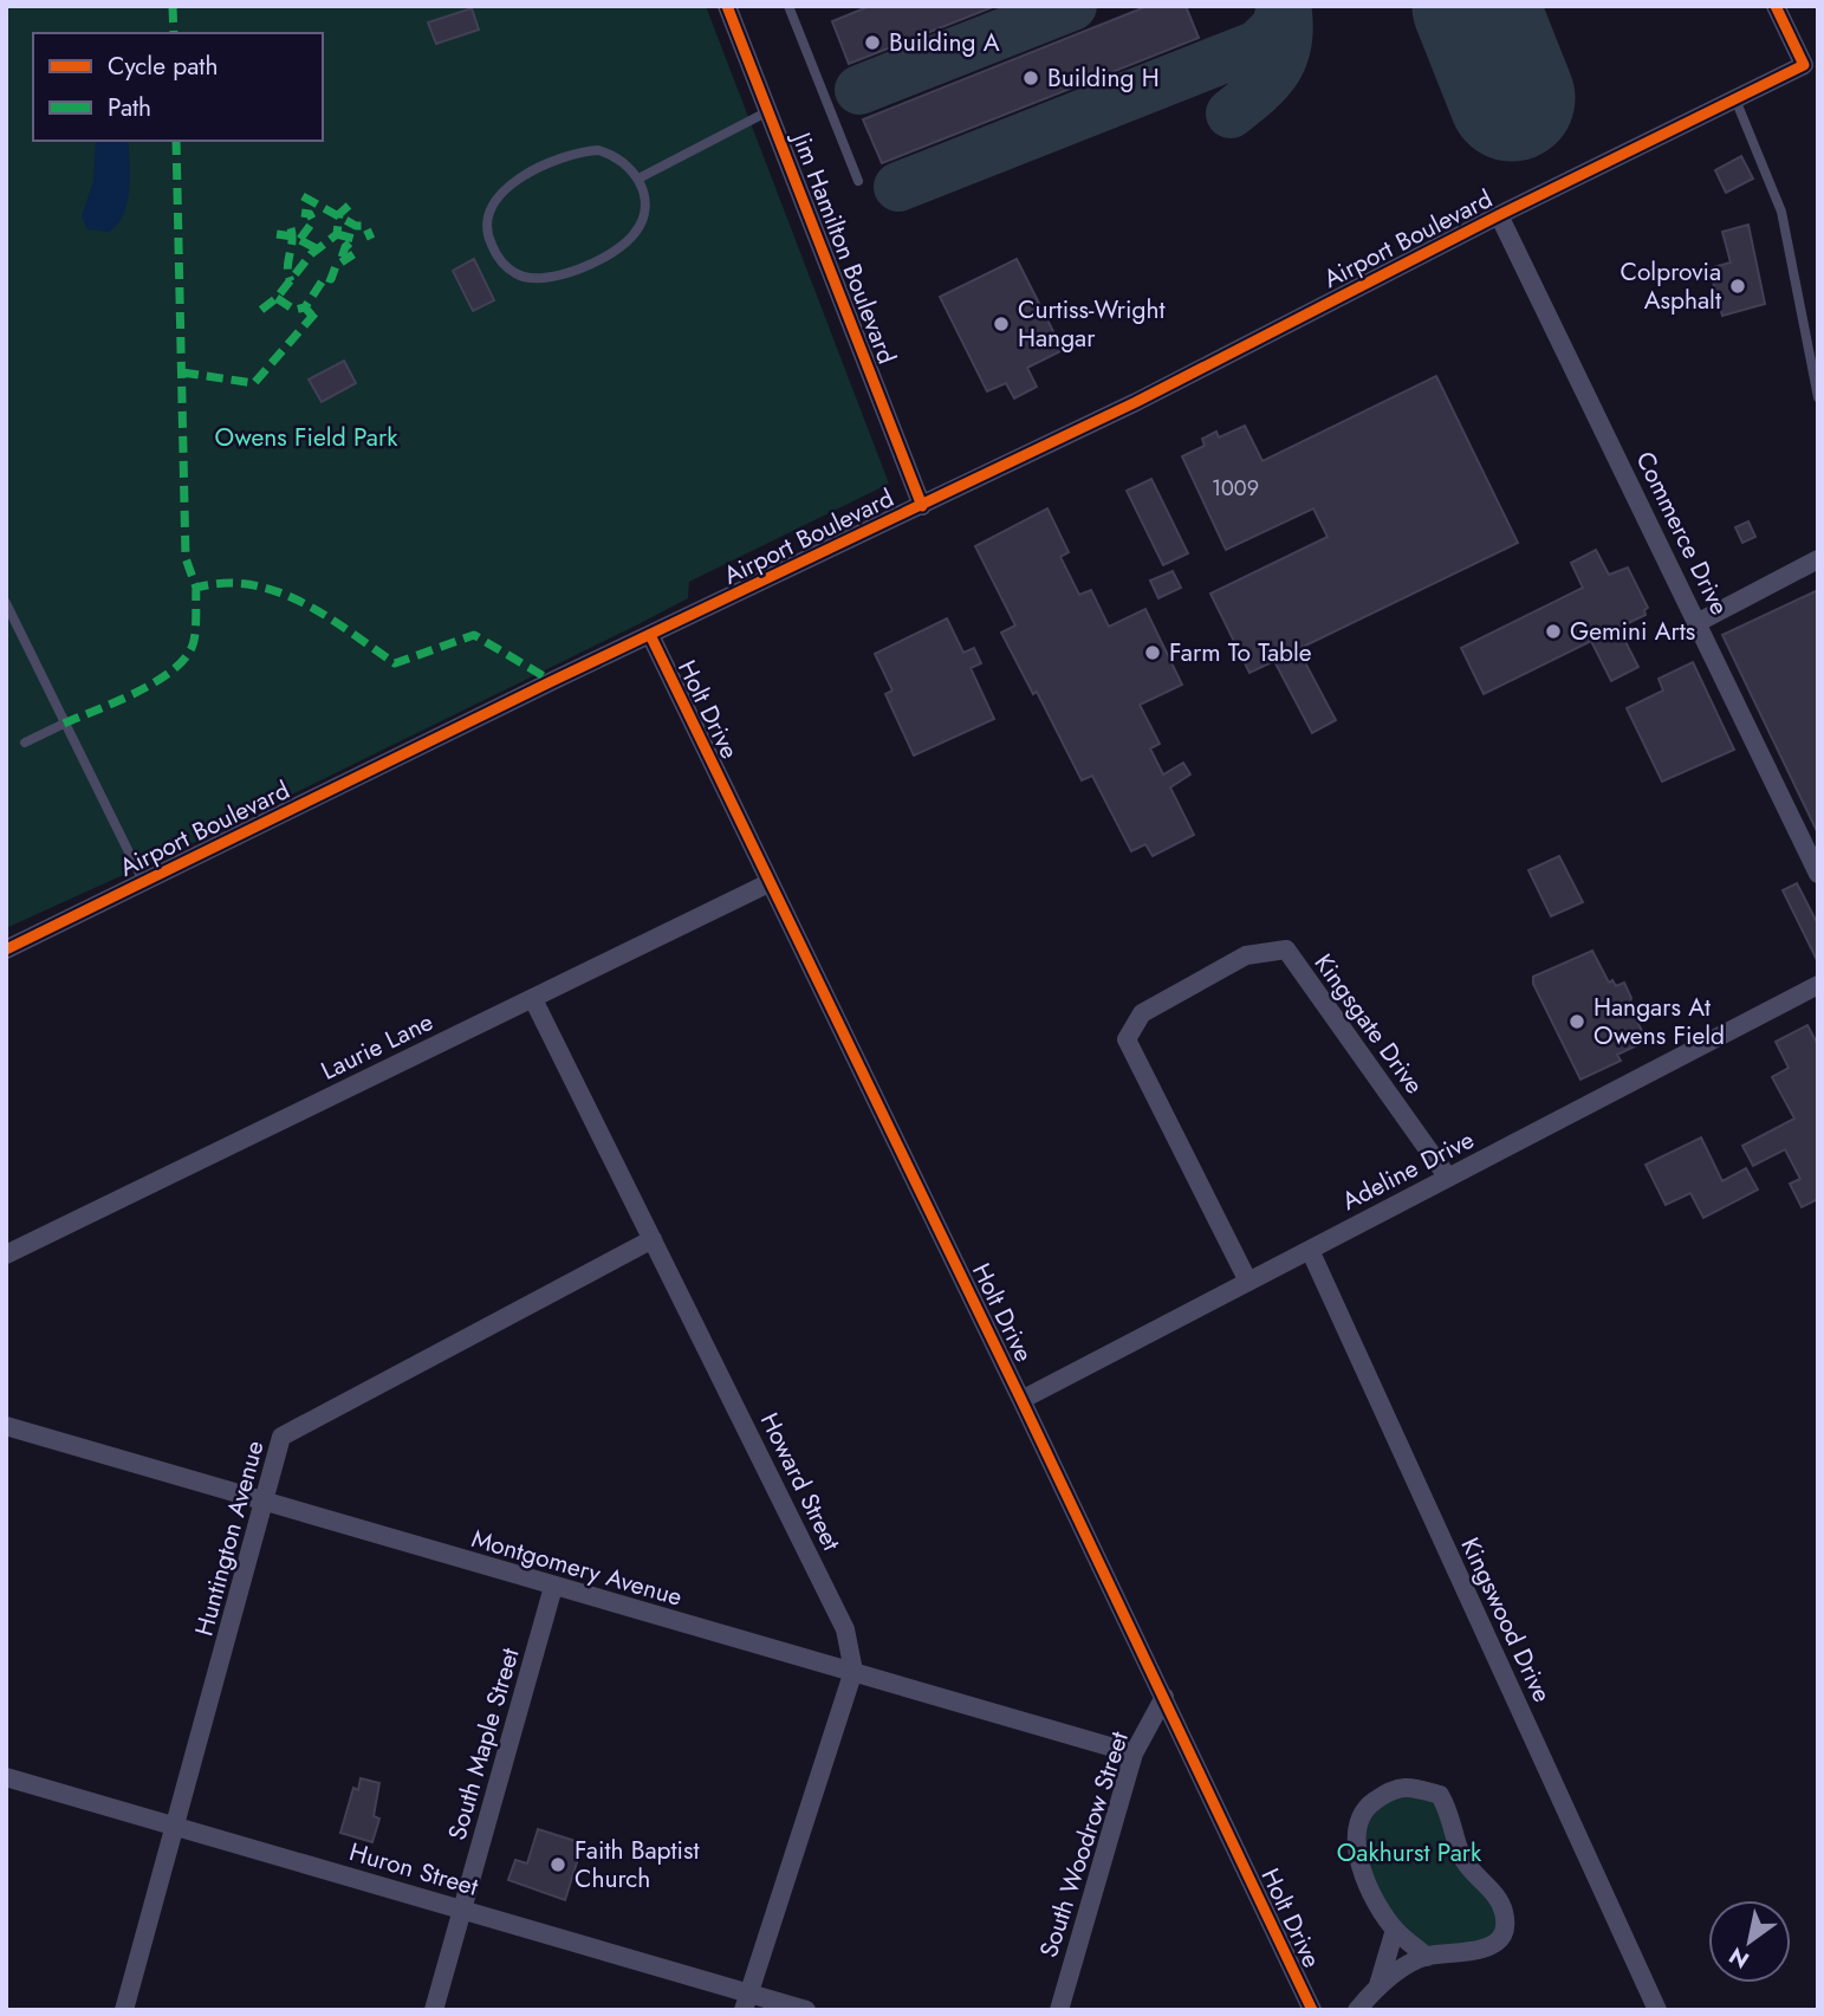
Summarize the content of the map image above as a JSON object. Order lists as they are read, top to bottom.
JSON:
{
  "streets": {
    "street": [
      "Airport Boulevard",
      "Jim Hamilton Boulevard",
      "Commerce Drive",
      "Holt Drive",
      "Kingsgate Drive",
      "Laurie Lane",
      "Adeline Drive",
      "Howard Street",
      "Huntington Avenue",
      "Montgomery Avenue",
      "Kingswood Drive",
      "South Maple Street",
      "South Woodrow Street",
      "Huron Street"
    ]
  },
  "crossings": [
    ["Airport Boulevard", "Jim Hamilton Boulevard"],
    ["Airport Boulevard", "Commerce Drive"],
    ["Airport Boulevard", "Holt Drive"],
    ["Holt Drive", "Laurie Lane"],
    ["Holt Drive", "Adeline Drive"],
    ["Holt Drive", "South Woodrow Street"],
    ["Kingsgate Drive", "Adeline Drive"],
    ["Laurie Lane", "Howard Street"],
    ["Adeline Drive", "Kingswood Drive"],
    ["Howard Street", "Huntington Avenue"],
    ["Howard Street", "Montgomery Avenue"],
    ["Howard Street", "Huron Street"],
    ["Huntington Avenue", "Montgomery Avenue"],
    ["Huntington Avenue", "Huron Street"],
    ["Montgomery Avenue", "South Maple Street"],
    ["Montgomery Avenue", "South Woodrow Street"],
    ["South Maple Street", "Huron Street"]
  ],
  "parks": ["Owens Field Park", "Oakhurst Park"],
  "places": [
    "Building A",
    "Building H",
    "Colprovia Asphalt",
    "Curtiss-Wright Hangar",
    "Gemini Arts",
    "Farm To Table",
    "Hangars At Owens Field",
    "Faith Baptist Church"
  ],
  "house_numbers": ["1009"],
  "legend": ["Cycle path", "Path"],
  "north": "bottom left"
}
